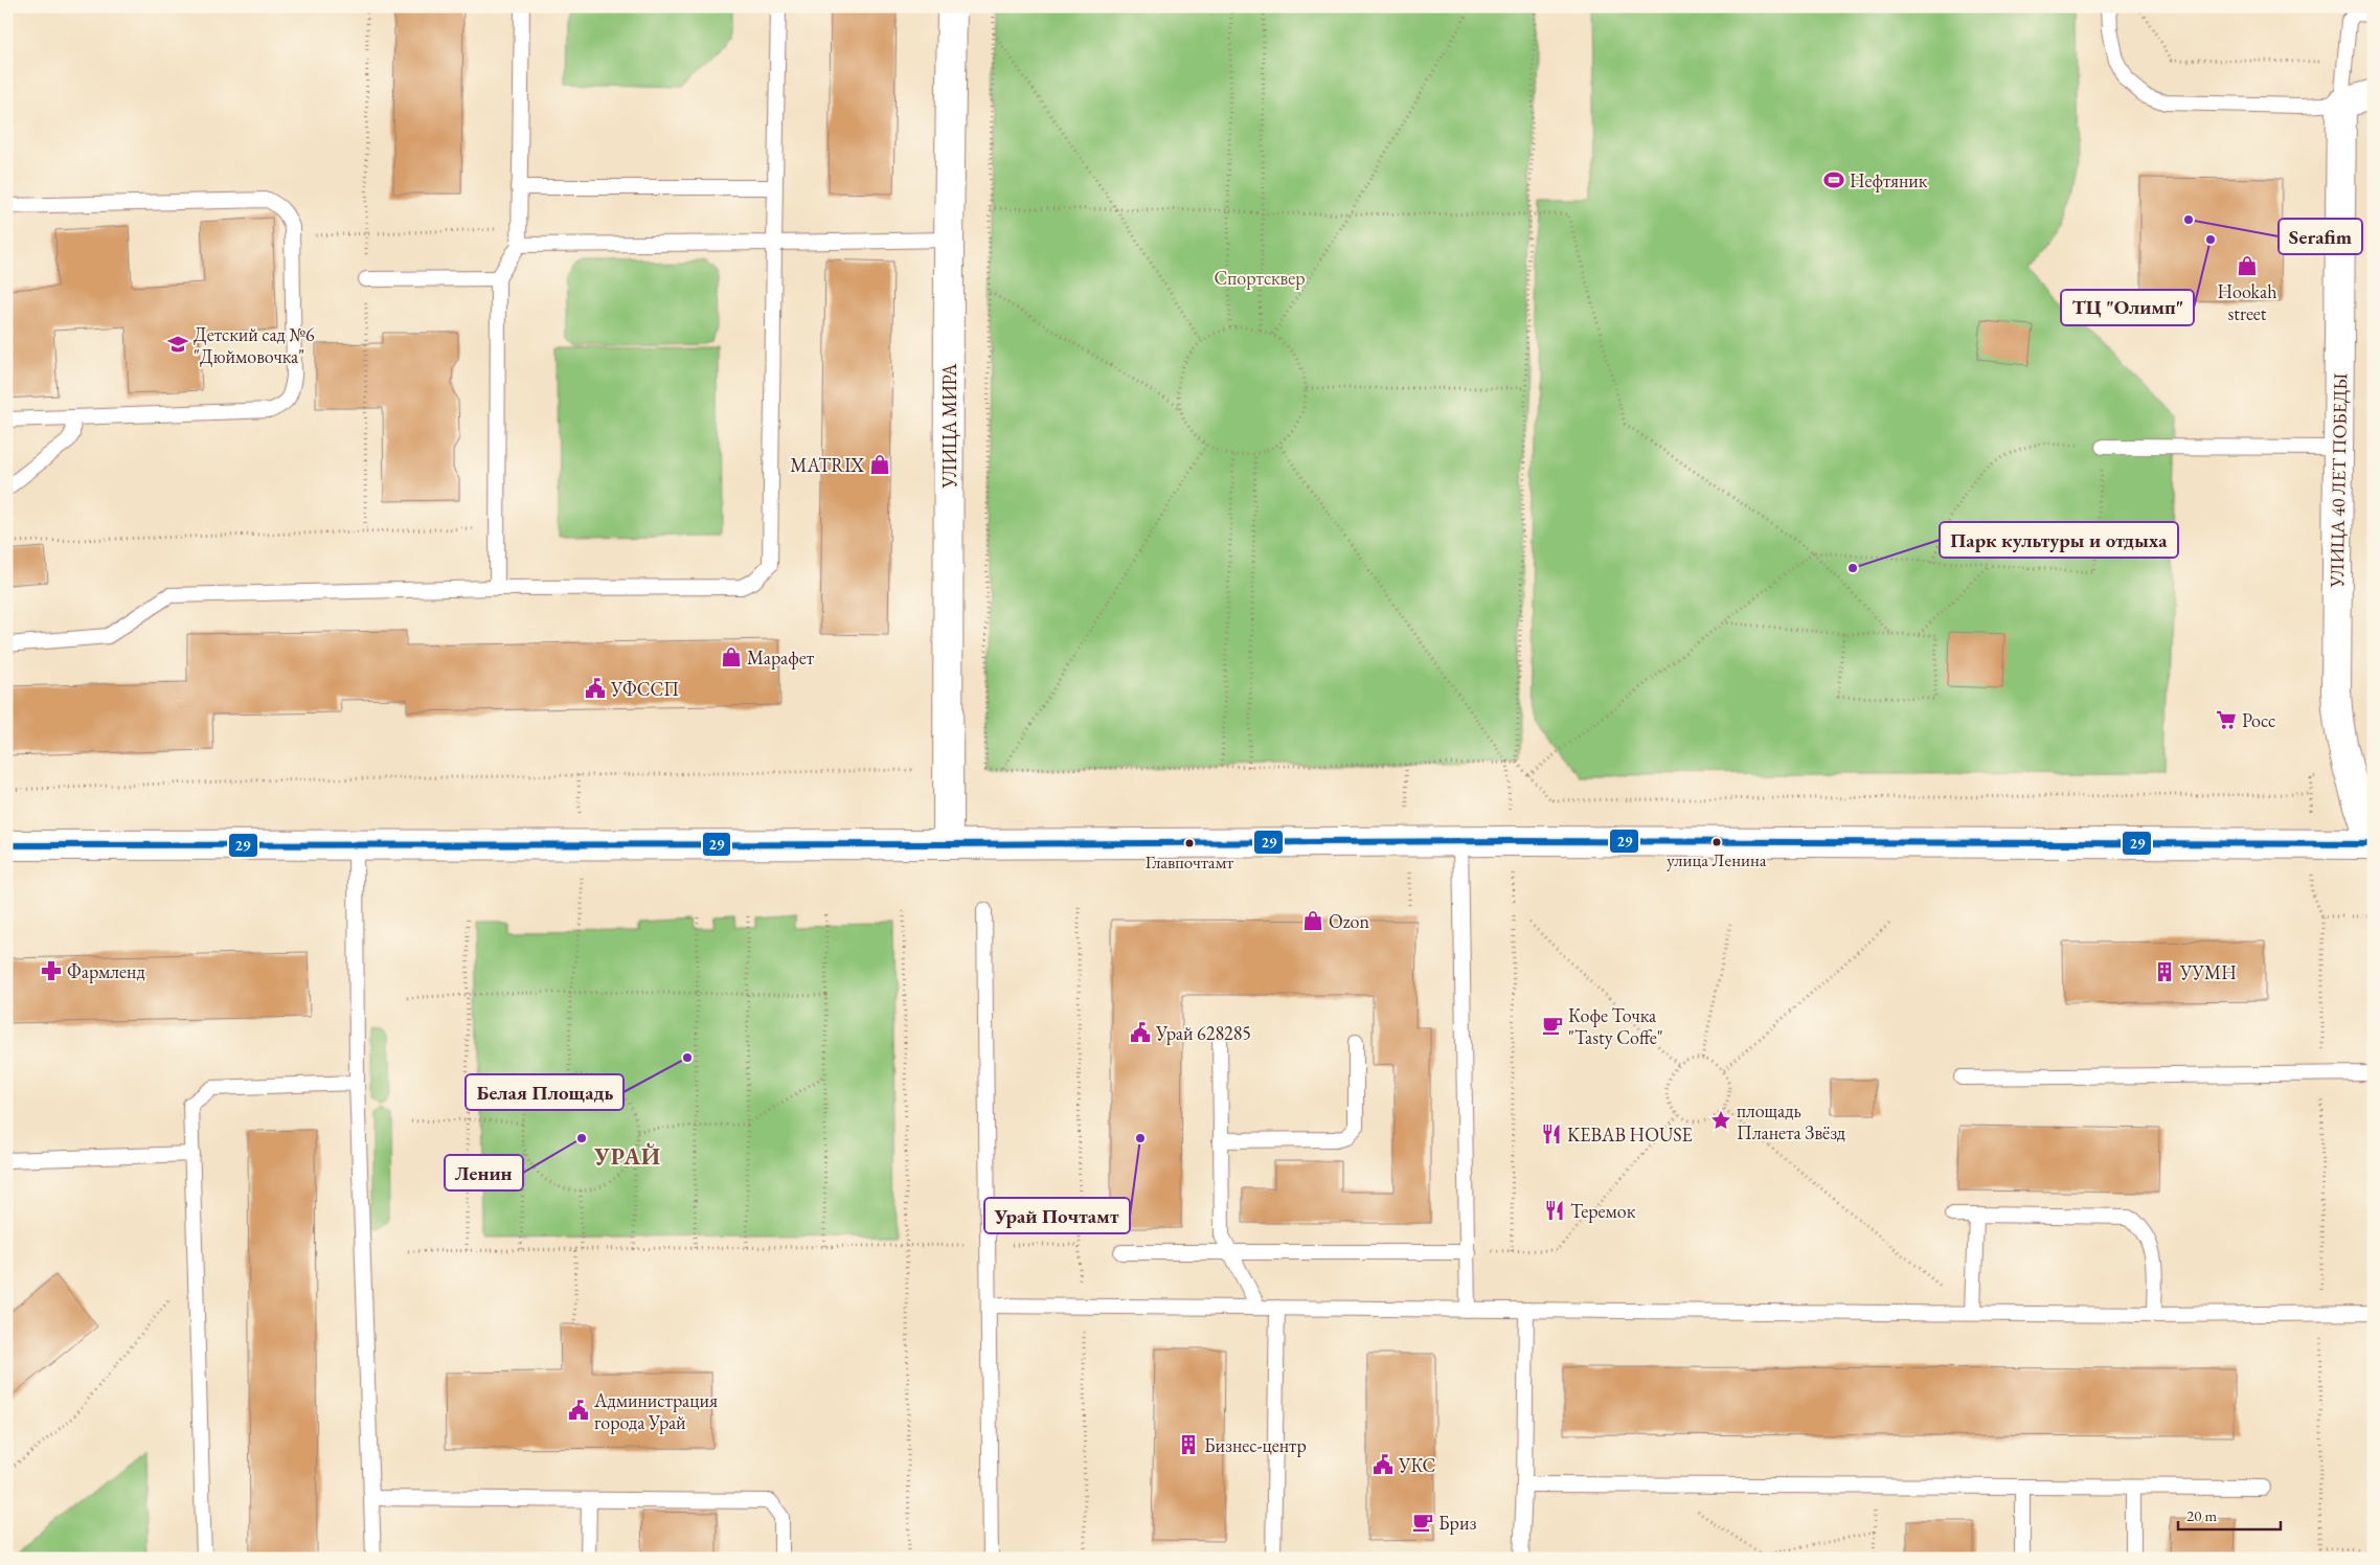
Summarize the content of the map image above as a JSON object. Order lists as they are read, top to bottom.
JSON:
{
  "streets": {
    "main road": ["УЛИЦА МИРА", "УЛИЦА 40 ЛЕТ ПОБЕДЫ"]
  },
  "districts": ["УРАЙ"],
  "parks": ["Спортсквер"],
  "places": {
    "sports": ["Нефтяник"],
    "other": [
      "Serafim",
      "ТЦ \"Олимп\"",
      "Парк культуры и отдыха",
      "улица Ленина",
      "Главпочтамт",
      "Белая Площадь",
      "Ленин",
      "Урай Почтамт"
    ],
    "shop": [
      "Hookah street",
      "MATRIX",
      "Марафет",
      "Ozon"
    ],
    "school or university": ["Детский сад №6 \"Дюймовочка\""],
    "public building": [
      "УФССП",
      "Урай 628285",
      "Администрация города Урай",
      "УКС"
    ],
    "supermarket": ["Росс"],
    "pharmacy": ["Фармленд"],
    "building": ["УУМН", "Бизнес-центр"],
    "cafe": ["Кофе Точка \"Tasty Coffe\"", "Бриз"],
    "place": ["площадь Планета Звёзд"],
    "restaurant": ["KEBAB HOUSE", "Теремок"]
  },
  "lines": ["transit line 29"],
  "scale_bar": "20 m"
}
